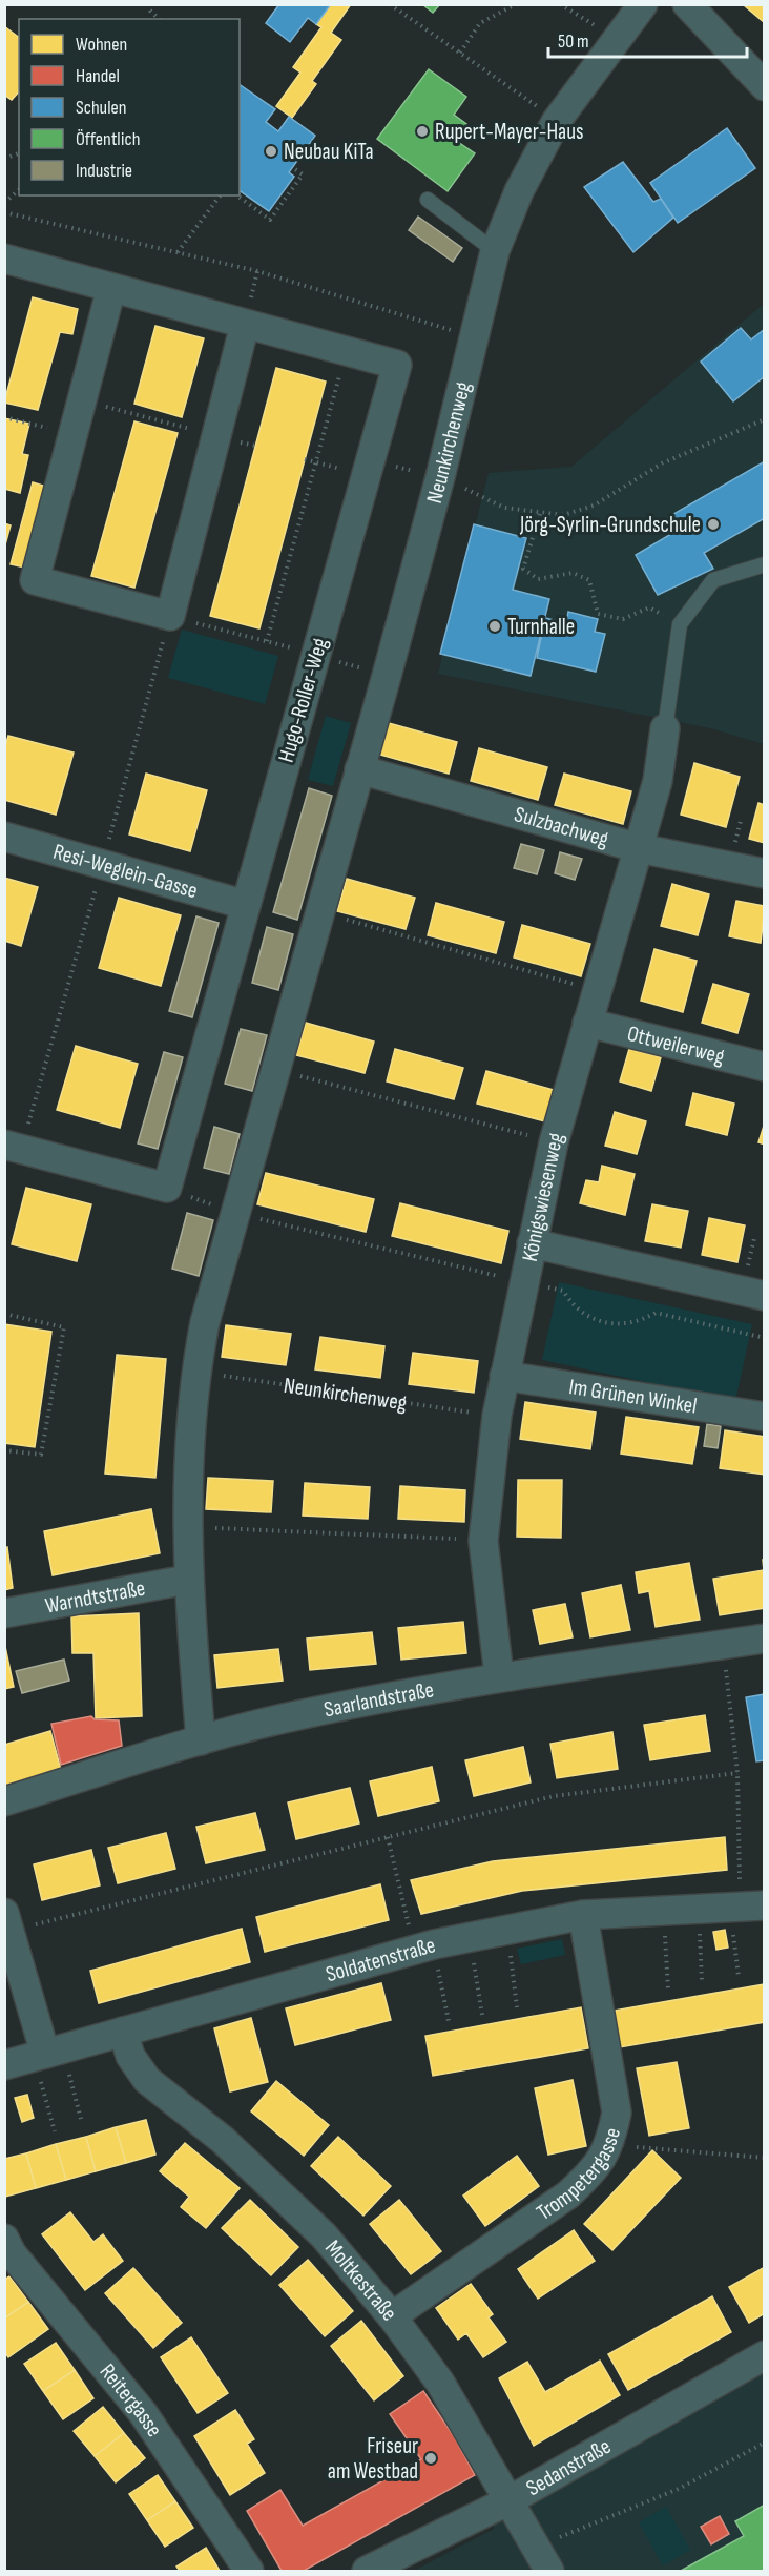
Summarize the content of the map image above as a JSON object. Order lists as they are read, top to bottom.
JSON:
{
  "streets": {
    "street": [
      "Neunkirchenweg",
      "Hugo-Roller-Weg",
      "Sulzbachweg",
      "Resi-Weglein-Gasse",
      "Ottweilerweg",
      "Königswiesenweg",
      "Im Grünen Winkel",
      "Warndtstraße",
      "Saarlandstraße",
      "Soldatenstraße",
      "Trompetergasse",
      "Moltkestraße",
      "Reitergasse",
      "Sedanstraße"
    ]
  },
  "crossings": [
    ["Neunkirchenweg", "Sulzbachweg"],
    ["Neunkirchenweg", "Königswiesenweg"],
    ["Neunkirchenweg", "Warndtstraße"],
    ["Neunkirchenweg", "Saarlandstraße"],
    ["Hugo-Roller-Weg", "Resi-Weglein-Gasse"],
    ["Sulzbachweg", "Königswiesenweg"],
    ["Ottweilerweg", "Königswiesenweg"],
    ["Königswiesenweg", "Im Grünen Winkel"],
    ["Königswiesenweg", "Saarlandstraße"],
    ["Soldatenstraße", "Trompetergasse"],
    ["Soldatenstraße", "Moltkestraße"],
    ["Trompetergasse", "Moltkestraße"],
    ["Moltkestraße", "Sedanstraße"]
  ],
  "places": [
    "Rupert-Mayer-Haus",
    "Neubau KiTa",
    "Jörg-Syrlin-Grundschule",
    "Turnhalle",
    "Friseur am Westbad"
  ],
  "legend": [
    "Wohnen",
    "Handel",
    "Schulen",
    "Öffentlich",
    "Industrie"
  ],
  "scale_bar": "50 m"
}
